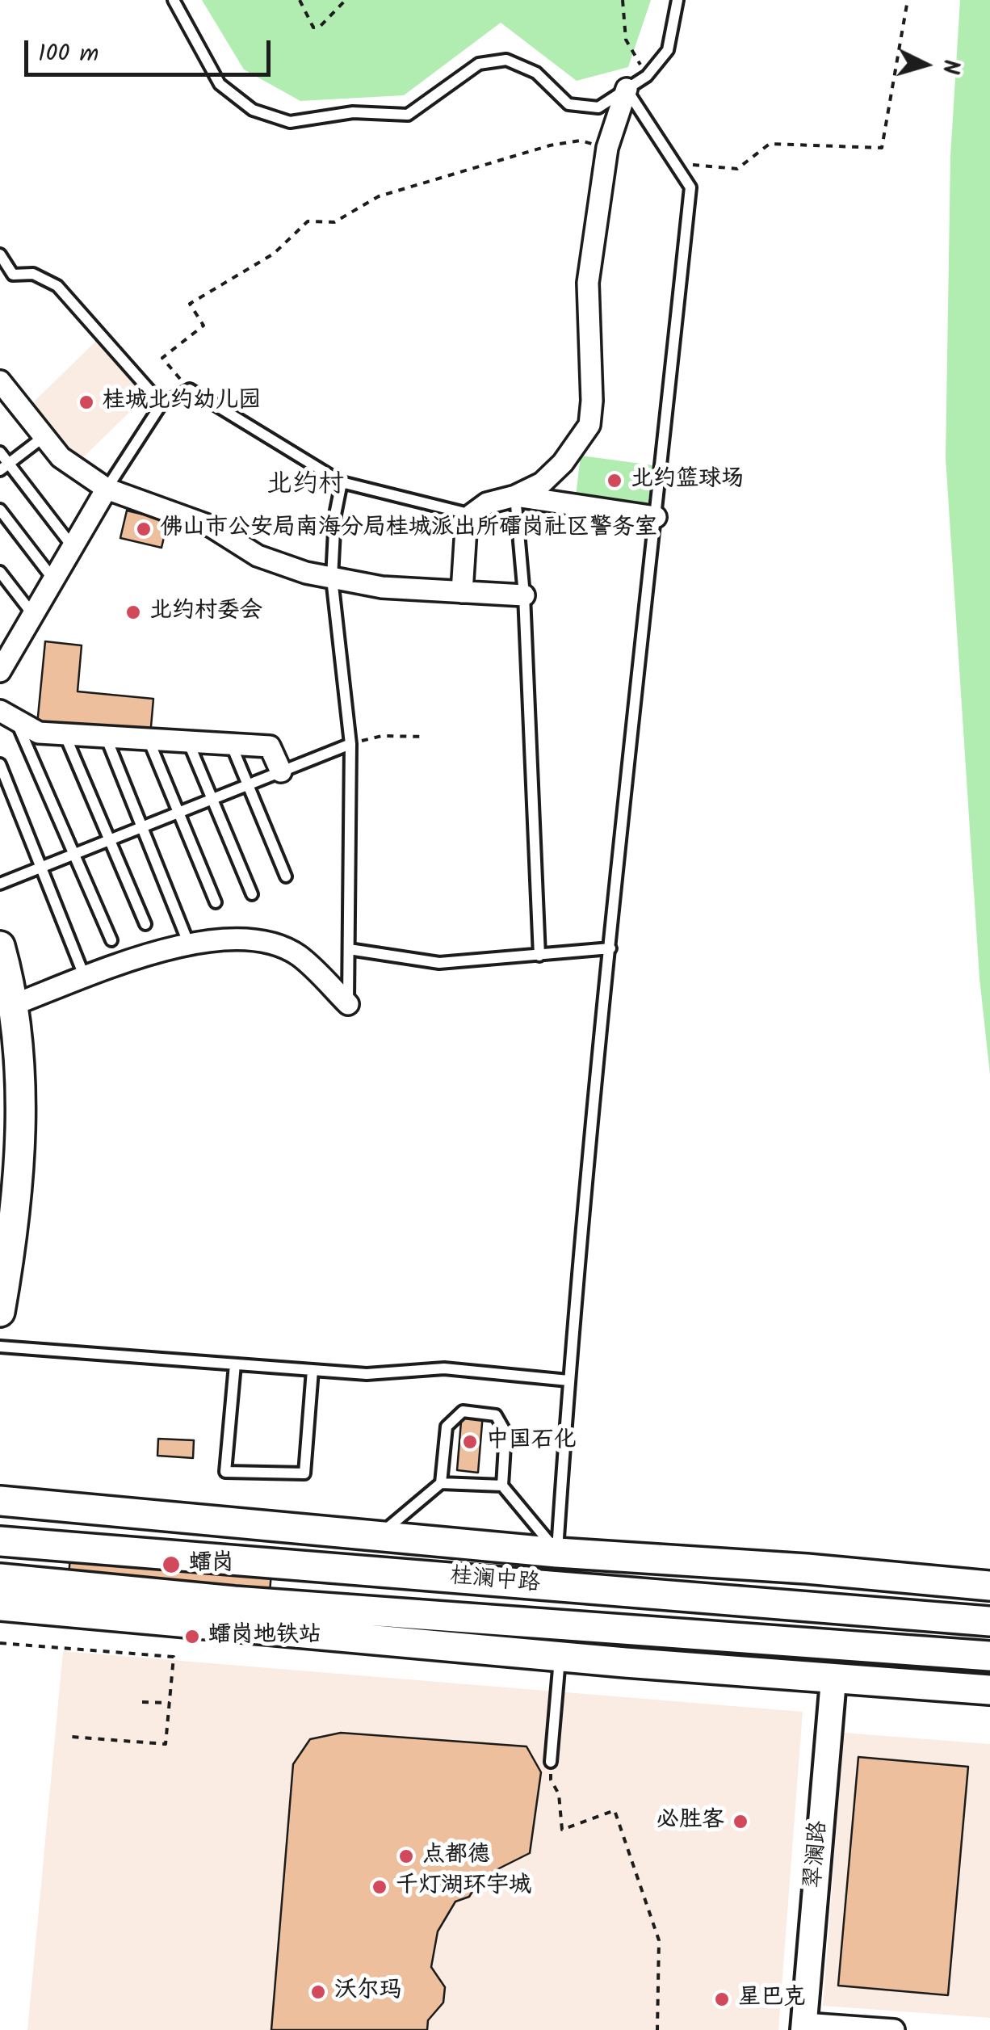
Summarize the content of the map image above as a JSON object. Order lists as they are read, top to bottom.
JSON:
{
  "streets": {
    "main road": ["桂澜中路"],
    "street": ["翠澜路"]
  },
  "districts": ["北约村"],
  "places": [
    "桂城北约幼儿园",
    "北约篮球场",
    "佛山市公安局南海分局桂城派出所礌岗社区警务室",
    "北约村委会",
    "中国石化",
    "𧒽岗",
    "𧒽岗地铁站",
    "必胜客",
    "点都德",
    "千灯湖环宇城",
    "沃尔玛",
    "星巴克"
  ],
  "scale_bar": "100 m",
  "north": "right"
}
